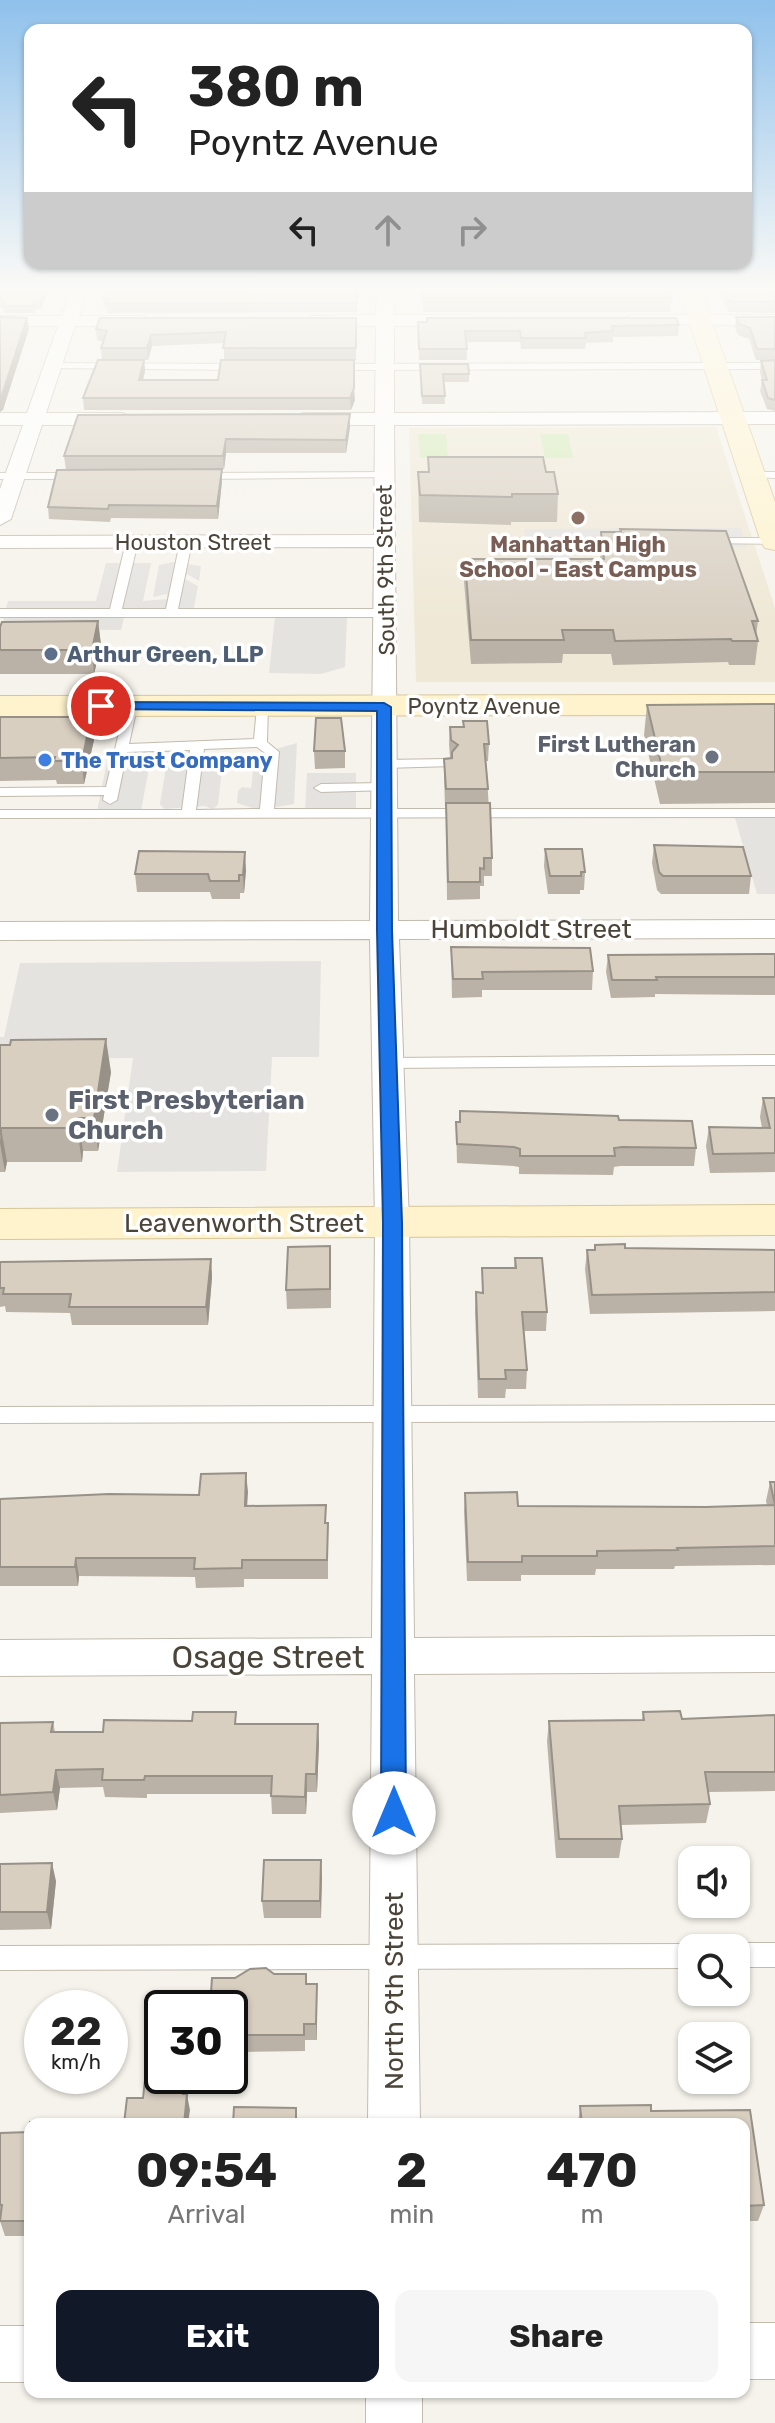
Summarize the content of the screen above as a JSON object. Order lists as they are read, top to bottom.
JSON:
{
  "streets": {
    "street": [
      "Houston Street",
      "South 9th Street",
      "Poyntz Avenue",
      "Humboldt Street",
      "Leavenworth Street",
      "Osage Street",
      "North 9th Street"
    ]
  },
  "crossings": [
    ["Houston Street", "South 9th Street"],
    ["South 9th Street", "Poyntz Avenue"],
    ["South 9th Street", "North 9th Street"],
    ["Poyntz Avenue", "North 9th Street"],
    ["Humboldt Street", "North 9th Street"],
    ["Leavenworth Street", "North 9th Street"],
    ["Osage Street", "North 9th Street"]
  ],
  "places": [
    "Manhattan High School - East Campus",
    "Arthur Green, LLP",
    "First Lutheran Church",
    "The Trust Company",
    "First Presbyterian Church"
  ],
  "page": {
    "turn": ["380 m", "Poyntz Avenue"],
    "speed": "22 km/h",
    "limit": "30",
    "eta": [
      "09:54",
      "Arrival",
      "2",
      "min",
      "470",
      "m"
    ],
    "buttons": ["Exit", "Share"]
  }
}
